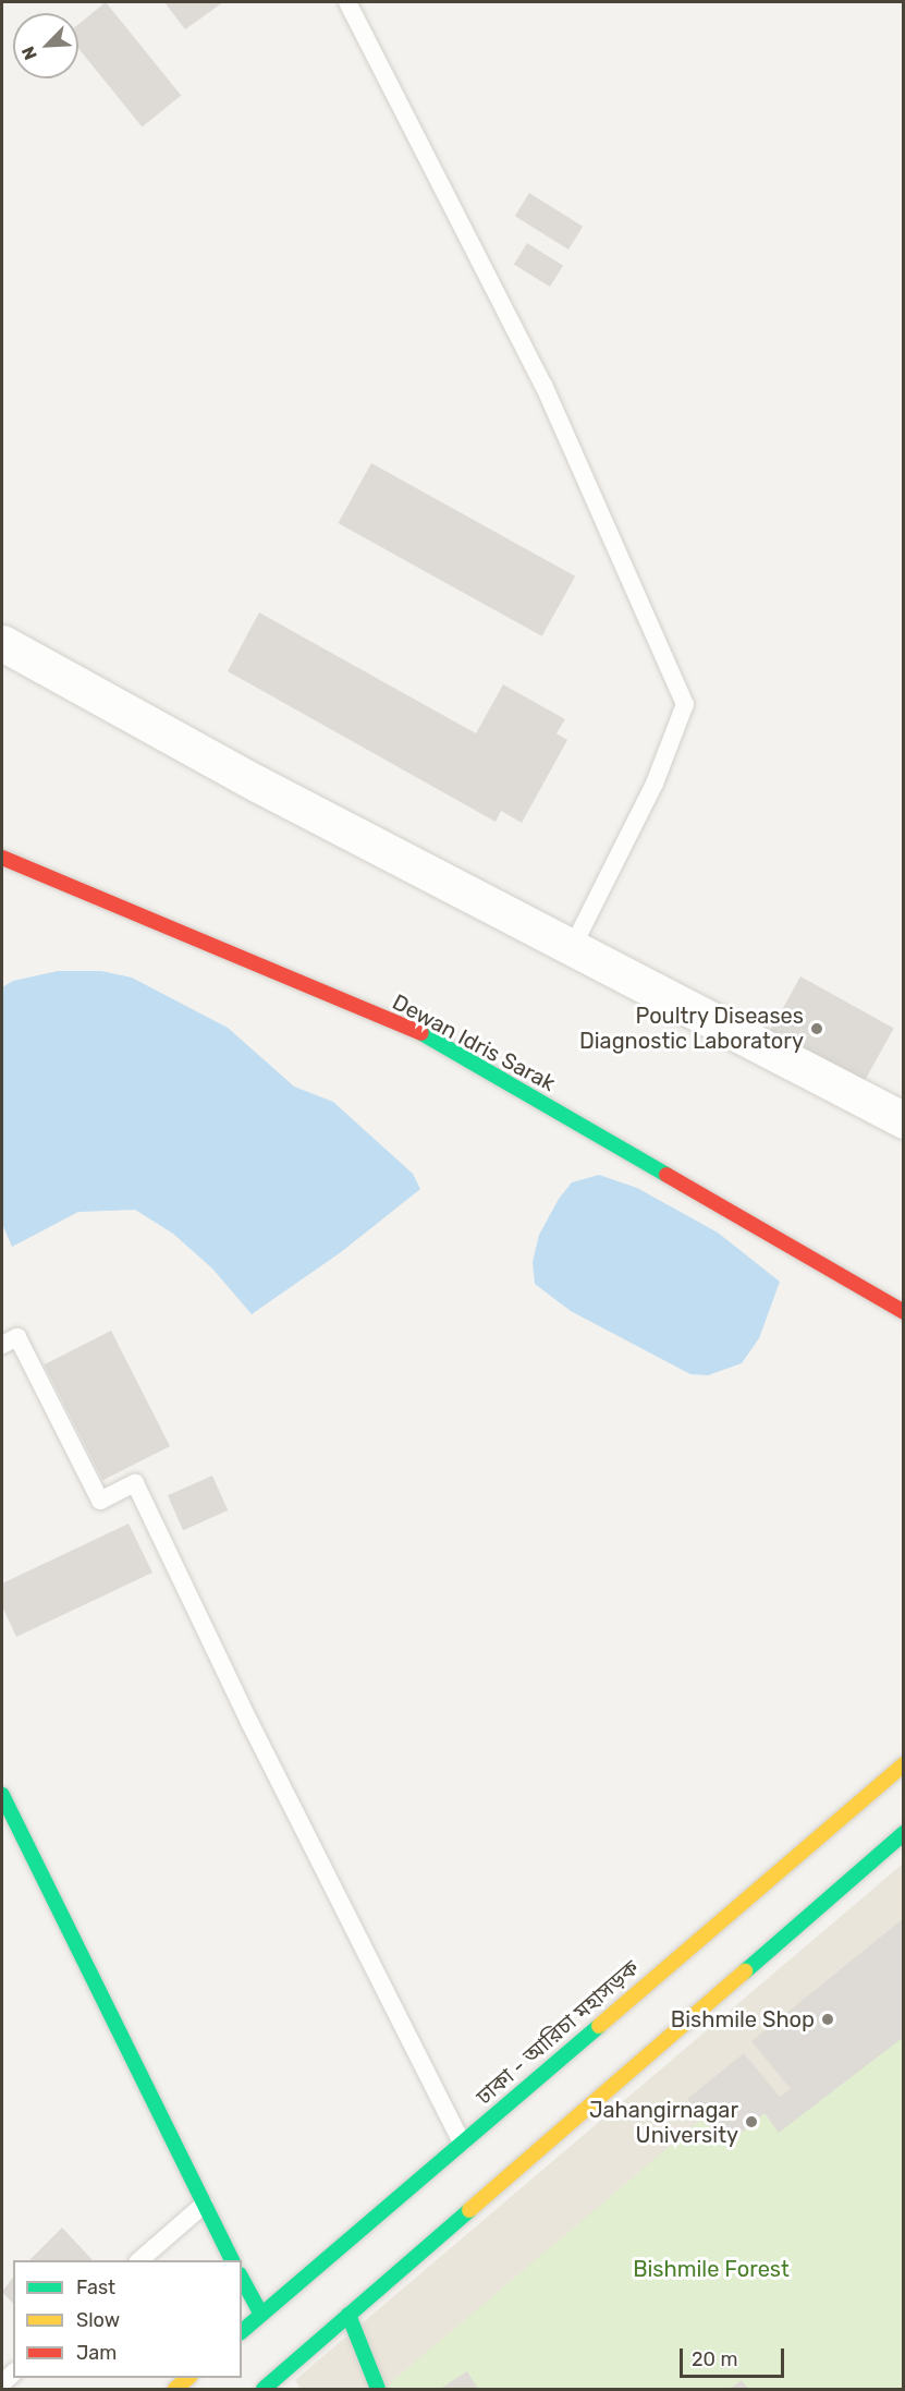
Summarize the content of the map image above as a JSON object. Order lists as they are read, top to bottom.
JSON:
{
  "streets": {
    "main road": ["Dewan Idris Sarak", "ঢাকা - আরিচা মহাসড়ক"]
  },
  "parks": ["Bishmile Forest"],
  "places": ["Poultry Diseases Diagnostic Laboratory", "Bishmile Shop", "Jahangirnagar University"],
  "legend": ["Fast", "Slow", "Jam"],
  "scale_bar": "20 m",
  "north": "bottom left"
}
